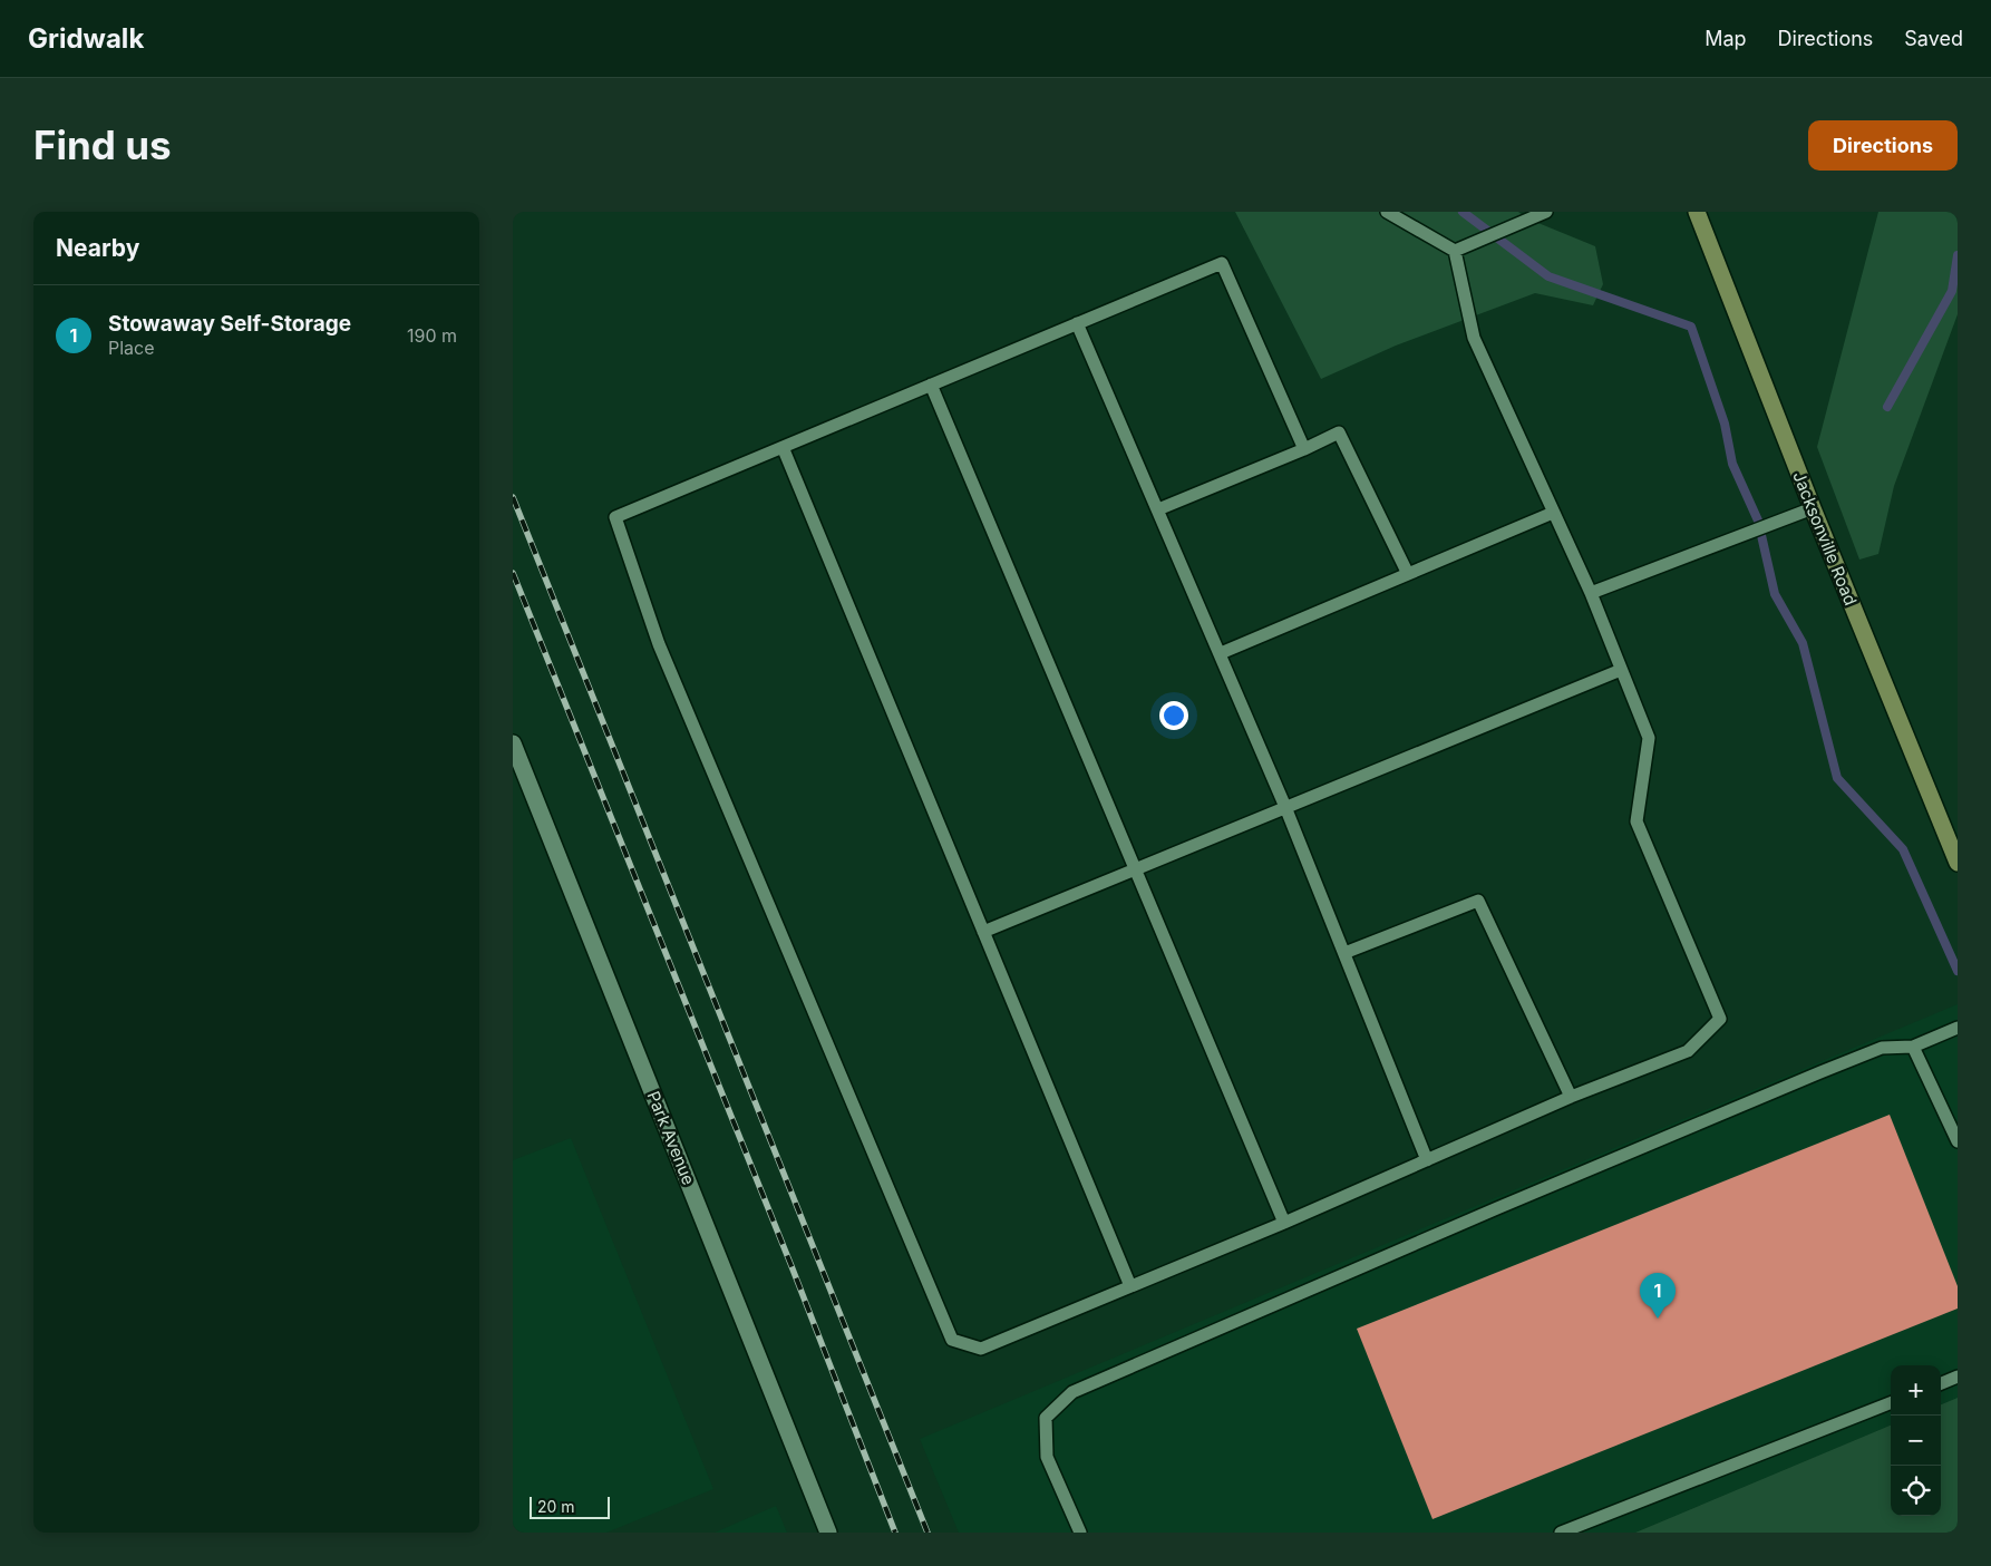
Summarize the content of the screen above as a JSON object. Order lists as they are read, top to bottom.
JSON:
{
  "streets": {
    "main road": ["Jacksonville Road"],
    "street": ["Park Avenue"]
  },
  "scale_bar": "20 m",
  "page": {
    "header": "Gridwalk",
    "nav": ["Map", "Directions", "Saved"],
    "buttons": "Directions",
    "title": "Find us",
    "heading": "Nearby",
    "list": [
      {
        "mark": "1",
        "name": "Stowaway Self-Storage",
        "note": "Place",
        "value": "190 m"
      }
    ],
    "pins": "1",
    "map_buttons": ["+", "−"],
    "scale": "20 m"
  }
}
